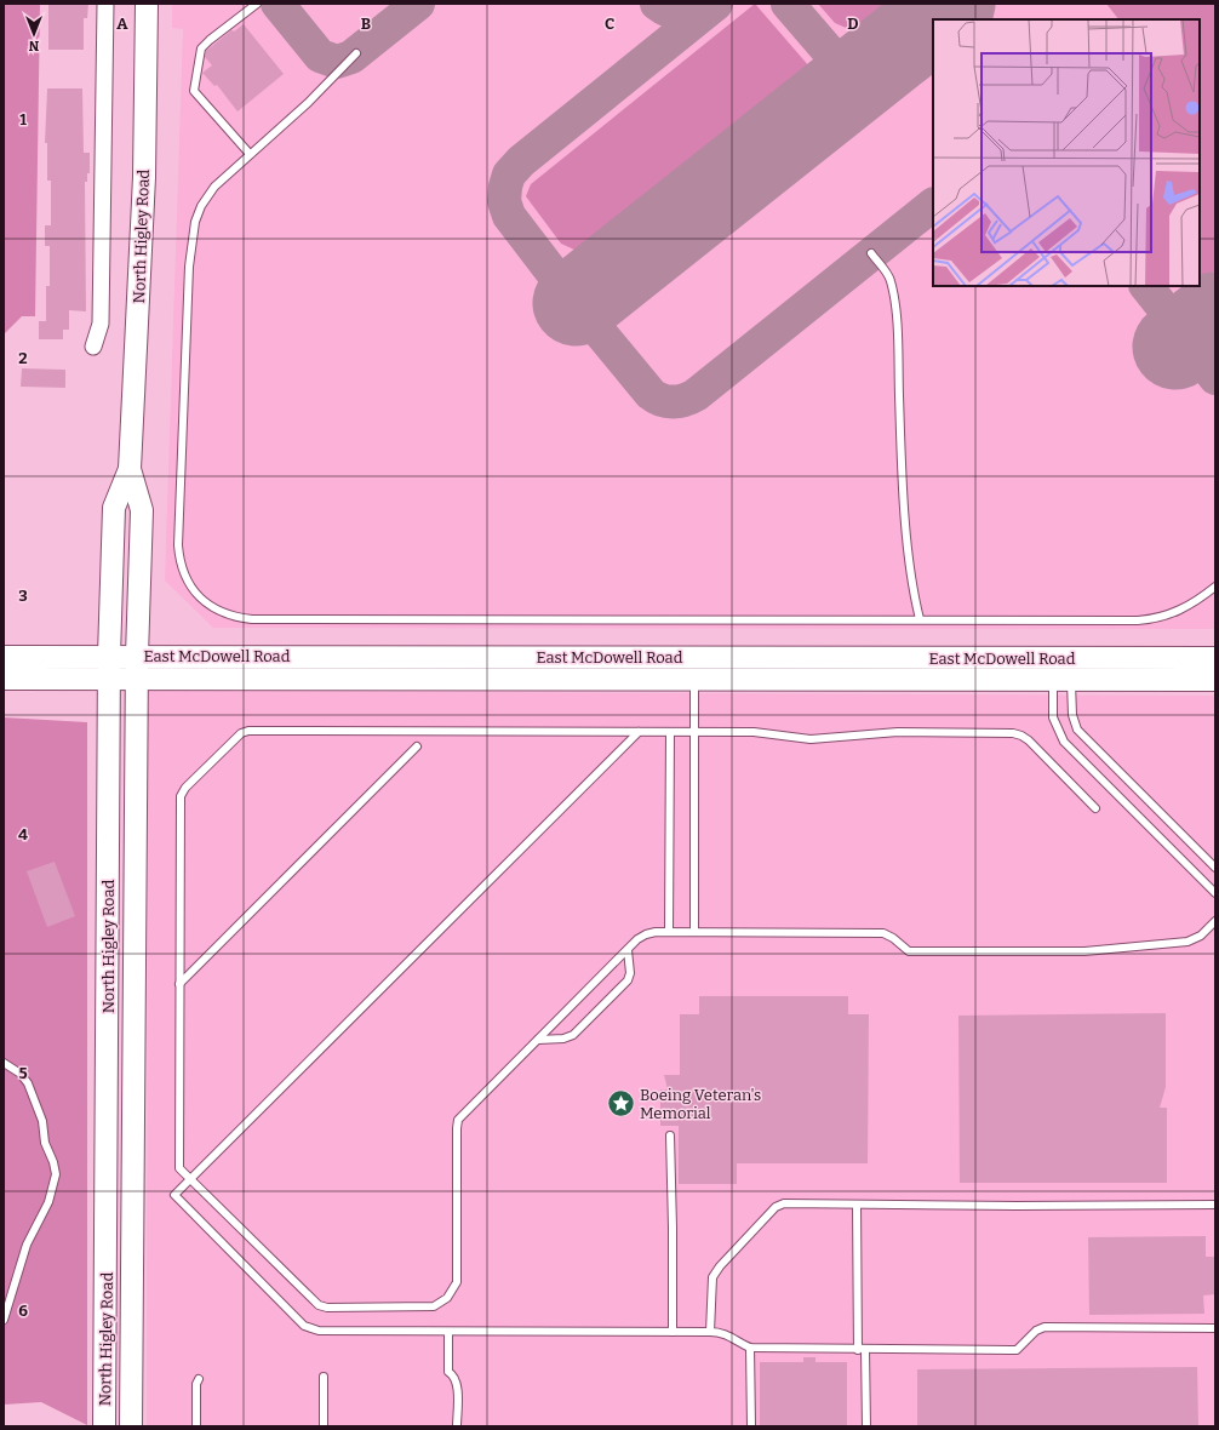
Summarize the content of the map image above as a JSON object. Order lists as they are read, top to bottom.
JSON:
{
  "streets": {
    "main road": ["North Higley Road", "East McDowell Road"]
  },
  "crossings": [
    ["North Higley Road", "East McDowell Road"]
  ],
  "places": {
    "place": ["Boeing Veteran's Memorial"]
  },
  "north": "bottom",
  "grid": {
    "columns": [
      "A",
      "B",
      "C",
      "D"
    ],
    "rows": [
      "1",
      "2",
      "3",
      "4",
      "5",
      "6"
    ]
  }
}
